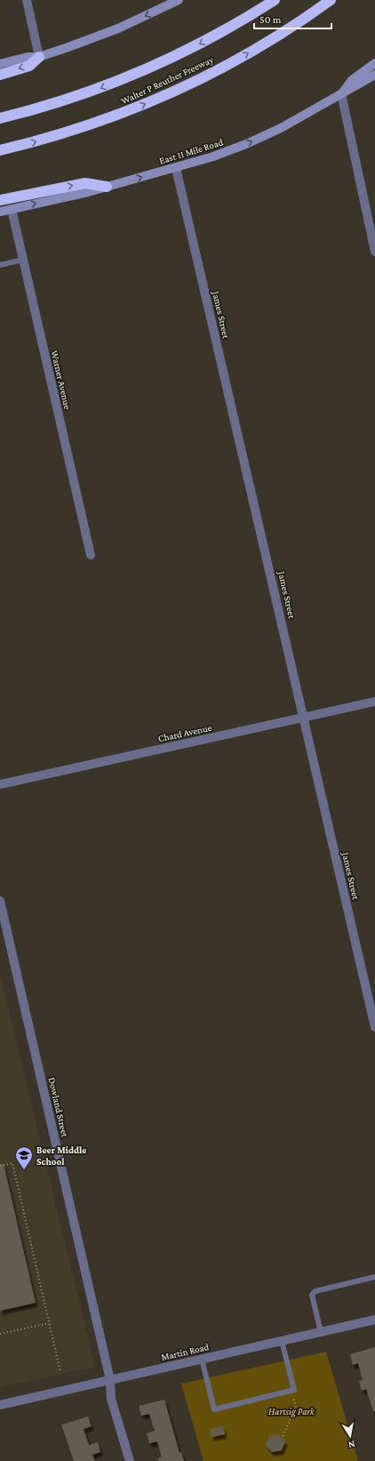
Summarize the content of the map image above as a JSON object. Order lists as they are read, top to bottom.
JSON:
{
  "streets": {
    "highway": ["Walter P Reuther Freeway"],
    "main road": ["East 11 Mile Road"],
    "street": [
      "James Street",
      "Warner Avenue",
      "Chard Avenue",
      "Dowland Street",
      "Martin Road"
    ]
  },
  "crossings": [
    ["East 11 Mile Road", "James Street"],
    ["East 11 Mile Road", "Warner Avenue"],
    ["James Street", "Chard Avenue"],
    ["Dowland Street", "Martin Road"]
  ],
  "one_way": ["East 11 Mile Road"],
  "parks": ["Hartsig Park"],
  "places": {
    "school or university": ["Beer Middle School"]
  },
  "scale_bar": "50 m",
  "north": "bottom"
}
